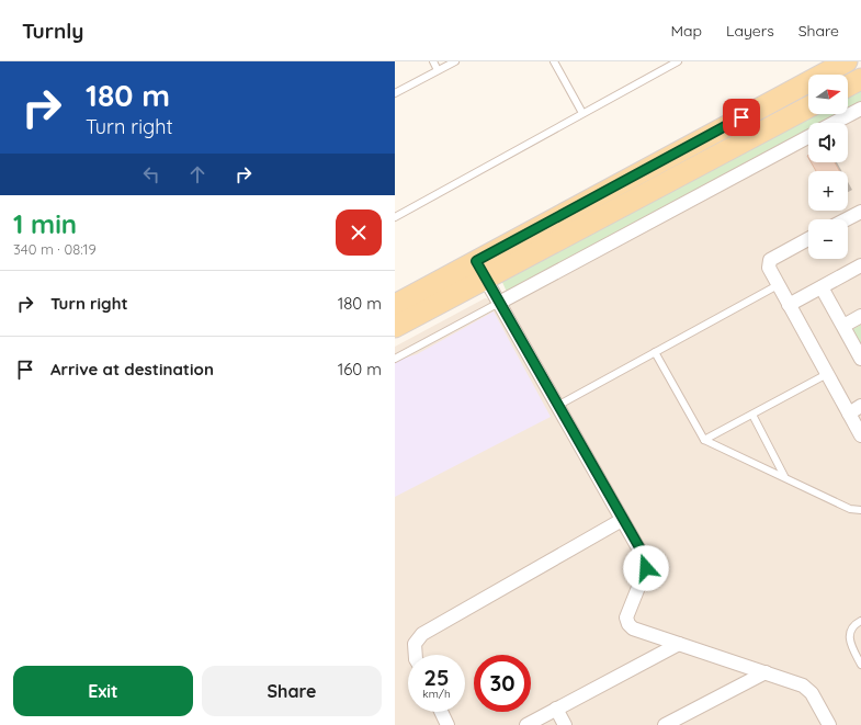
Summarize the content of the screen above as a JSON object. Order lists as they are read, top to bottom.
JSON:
{
  "north": "right",
  "page": {
    "header": "Turnly",
    "nav": ["Map", "Layers", "Share"],
    "turn": ["180 m", "Turn right"],
    "map_buttons": ["+", "−"],
    "heading": ["1 min", "340 m · 08:19"],
    "list": [
      {
        "name": "Turn right",
        "value": "180 m"
      },
      {
        "name": "Arrive at destination",
        "value": "160 m"
      }
    ],
    "speed": "25 km/h",
    "limit": "30",
    "buttons": ["Exit", "Share"]
  }
}
